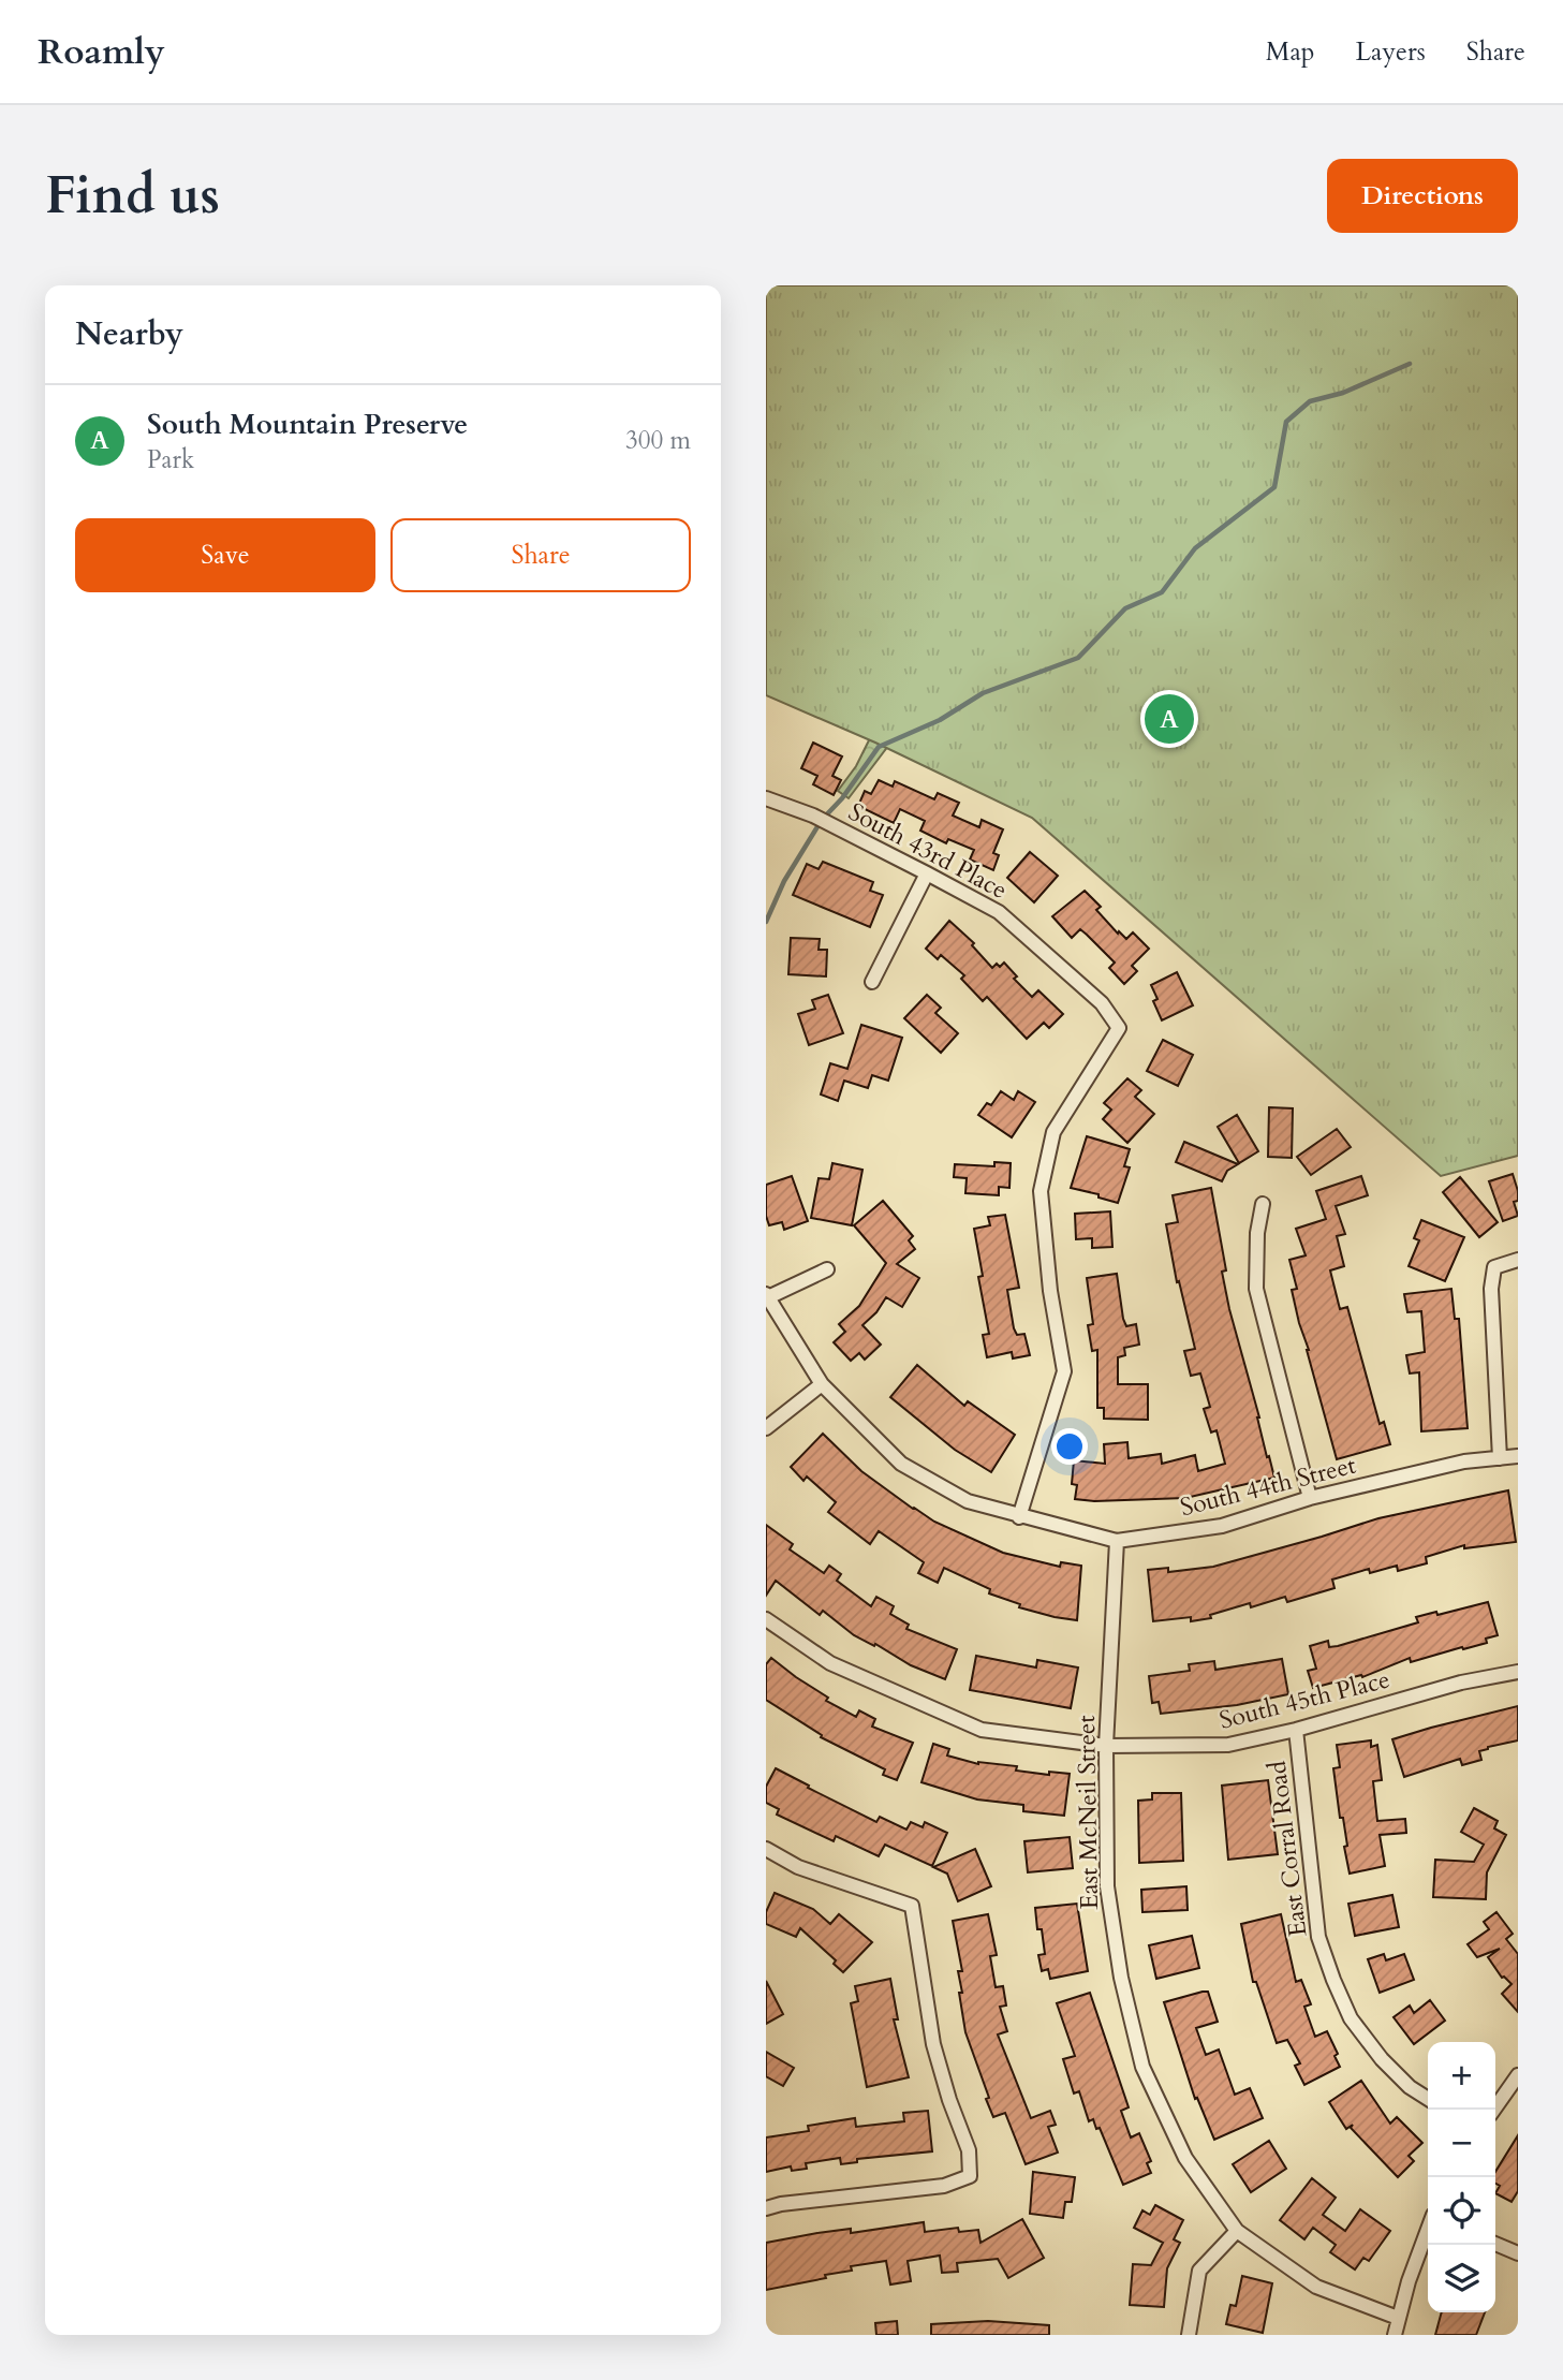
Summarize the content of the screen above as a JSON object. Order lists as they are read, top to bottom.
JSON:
{
  "streets": {
    "street": [
      "South 43rd Place",
      "South 44th Street",
      "South 45th Place",
      "East McNeil Street",
      "East Corral Road"
    ]
  },
  "crossings": [
    ["South 43rd Place", "South 44th Street"],
    ["South 44th Street", "East McNeil Street"],
    ["South 45th Place", "East McNeil Street"],
    ["South 45th Place", "East Corral Road"]
  ],
  "page": {
    "header": "Roamly",
    "nav": ["Map", "Layers", "Share"],
    "buttons": [
      "Directions",
      ["Save", "Share"]
    ],
    "title": "Find us",
    "heading": "Nearby",
    "list": [
      {
        "mark": "A",
        "name": "South Mountain Preserve",
        "note": "Park",
        "value": "300 m"
      }
    ],
    "pins": "A",
    "map_buttons": ["+", "−"]
  }
}
